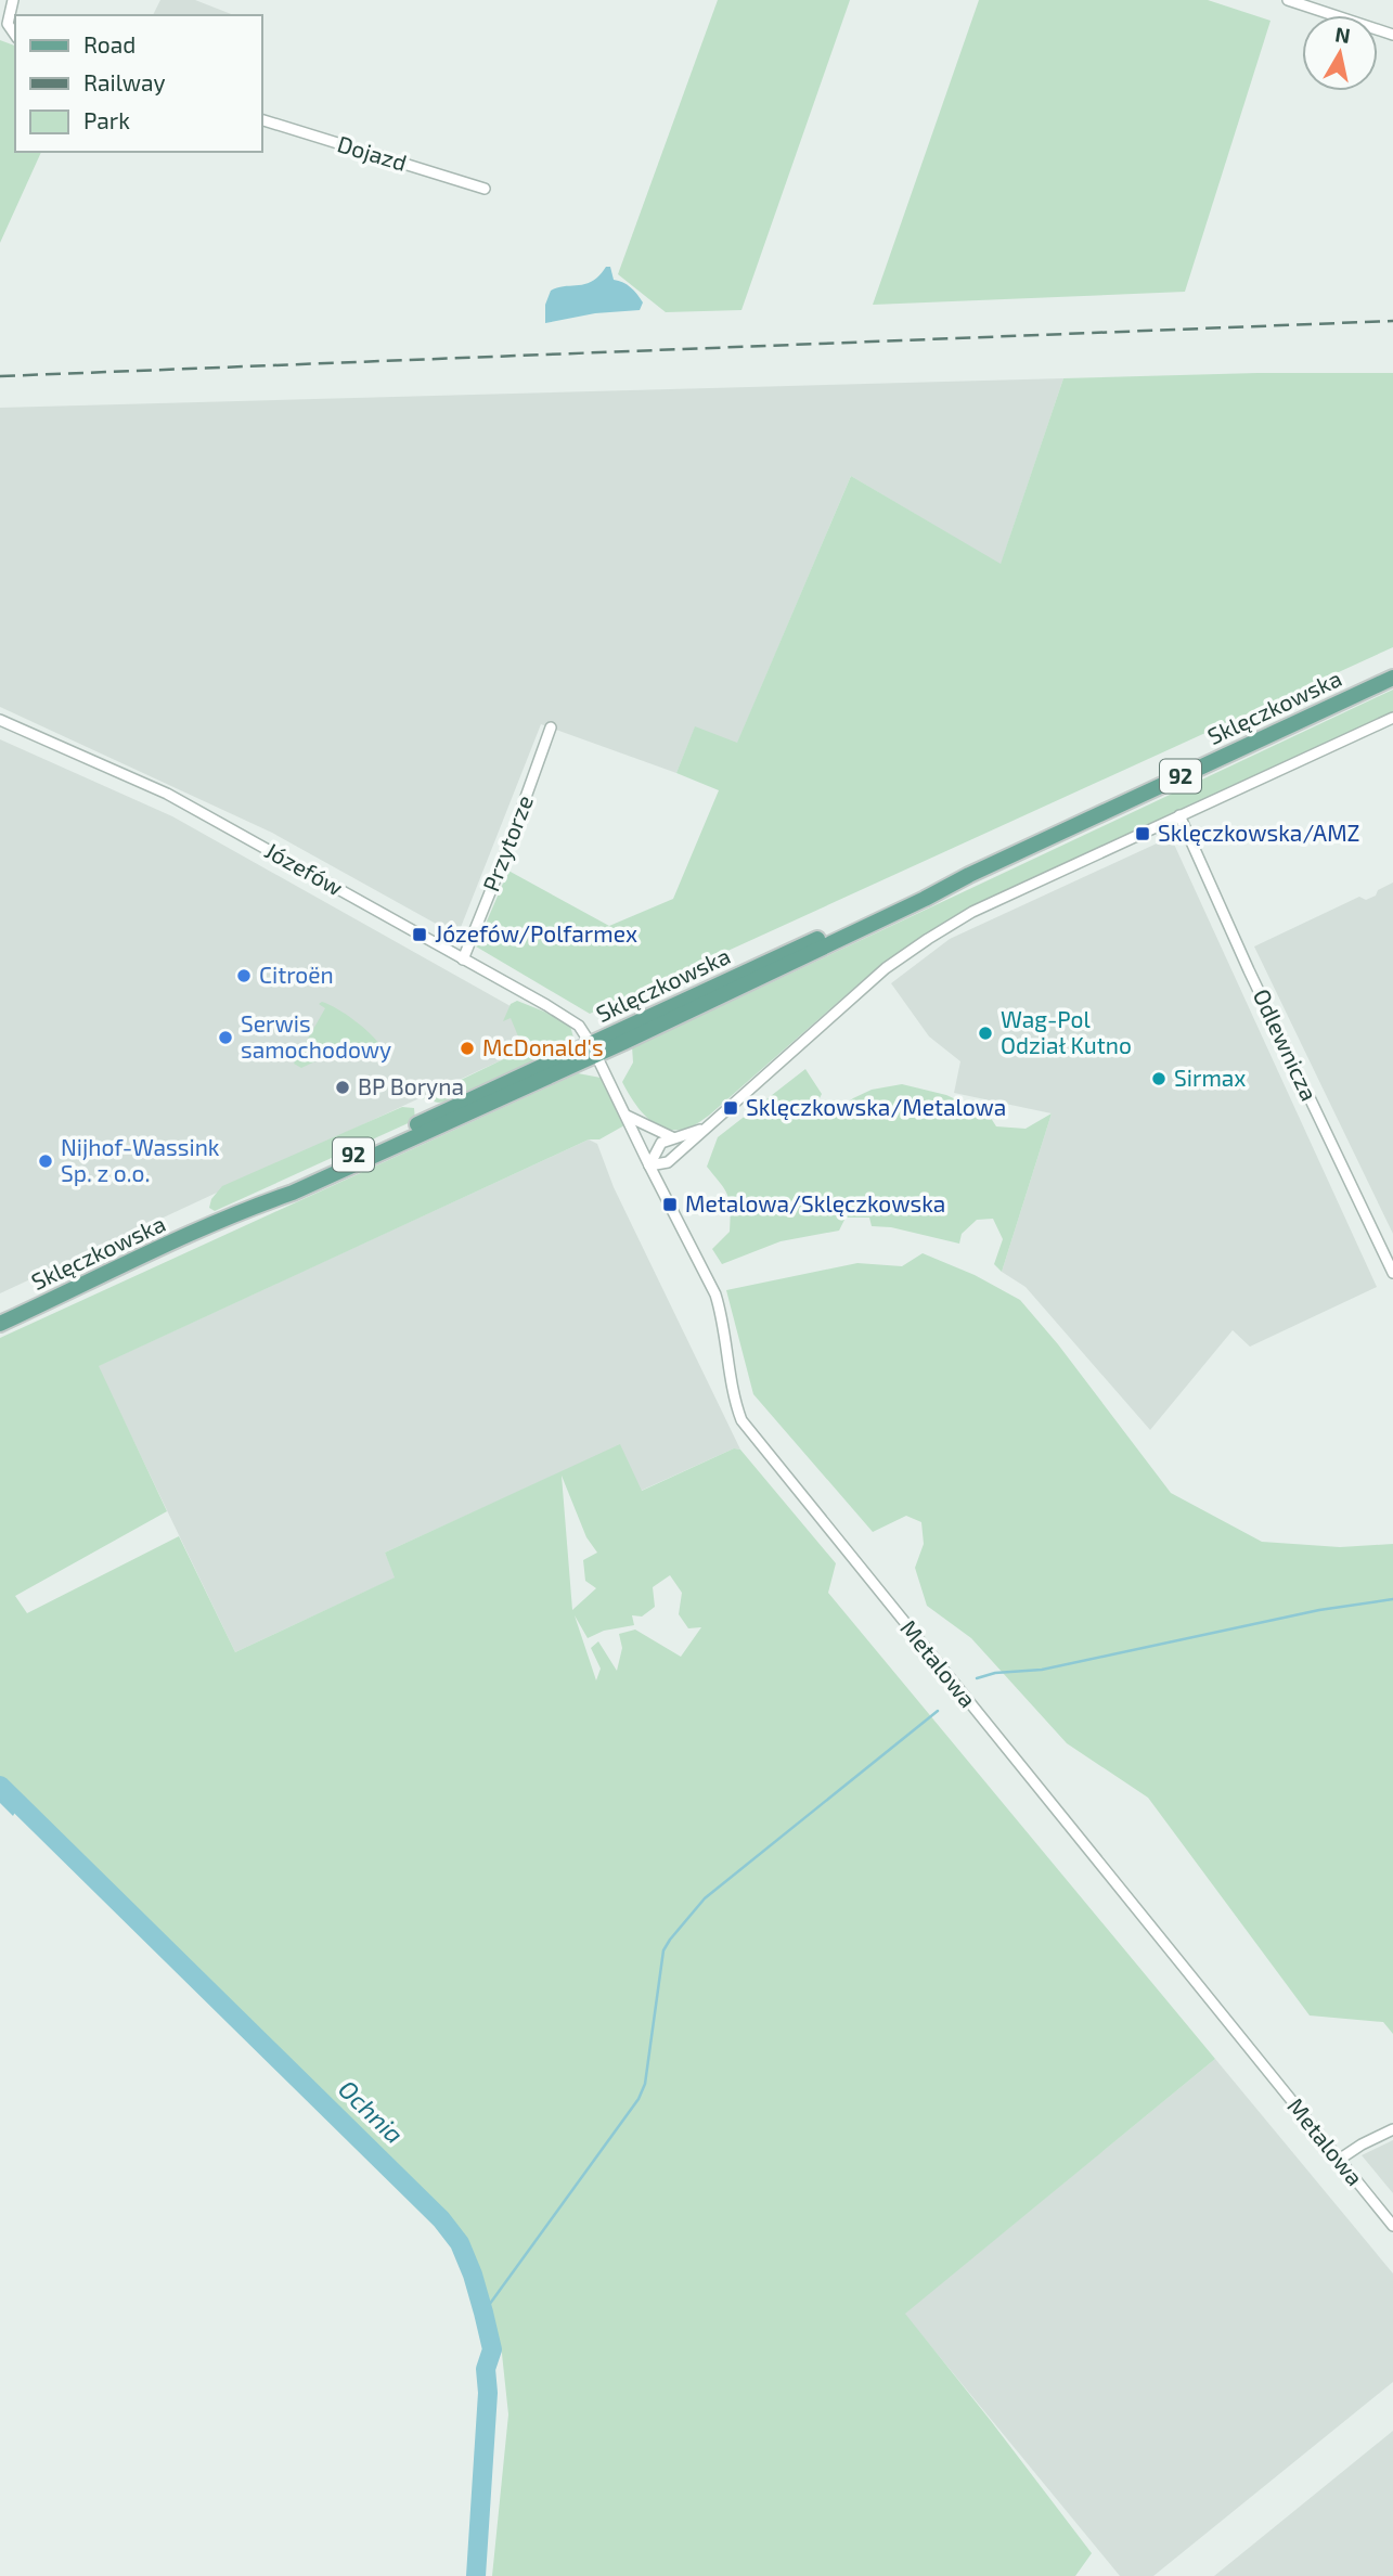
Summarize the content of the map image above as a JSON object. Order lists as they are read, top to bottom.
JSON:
{
  "streets": {
    "main road": ["Sklęczkowska", "92"],
    "street": [
      "Dojazd",
      "Przytorze",
      "Józefów",
      "Odlewnicza",
      "Metalowa"
    ]
  },
  "crossings": [
    ["Sklęczkowska", "Józefów"],
    ["Sklęczkowska", "Metalowa"],
    ["Przytorze", "Józefów"],
    ["Józefów", "Metalowa"]
  ],
  "water": ["Ochnia"],
  "places": {
    "transit": [
      "Sklęczkowska/AMZ",
      "Józefów/Polfarmex",
      "Sklęczkowska/Metalowa",
      "Metalowa/Sklęczkowska"
    ],
    "other": [
      "Citroën",
      "Wag-Pol Odział Kutno",
      "Serwis samochodowy",
      "McDonald's",
      "Sirmax",
      "BP Boryna",
      "Nijhof-Wassink Sp. z o.o."
    ]
  },
  "legend": ["Road", "Railway", "Park"],
  "north": "top"
}
